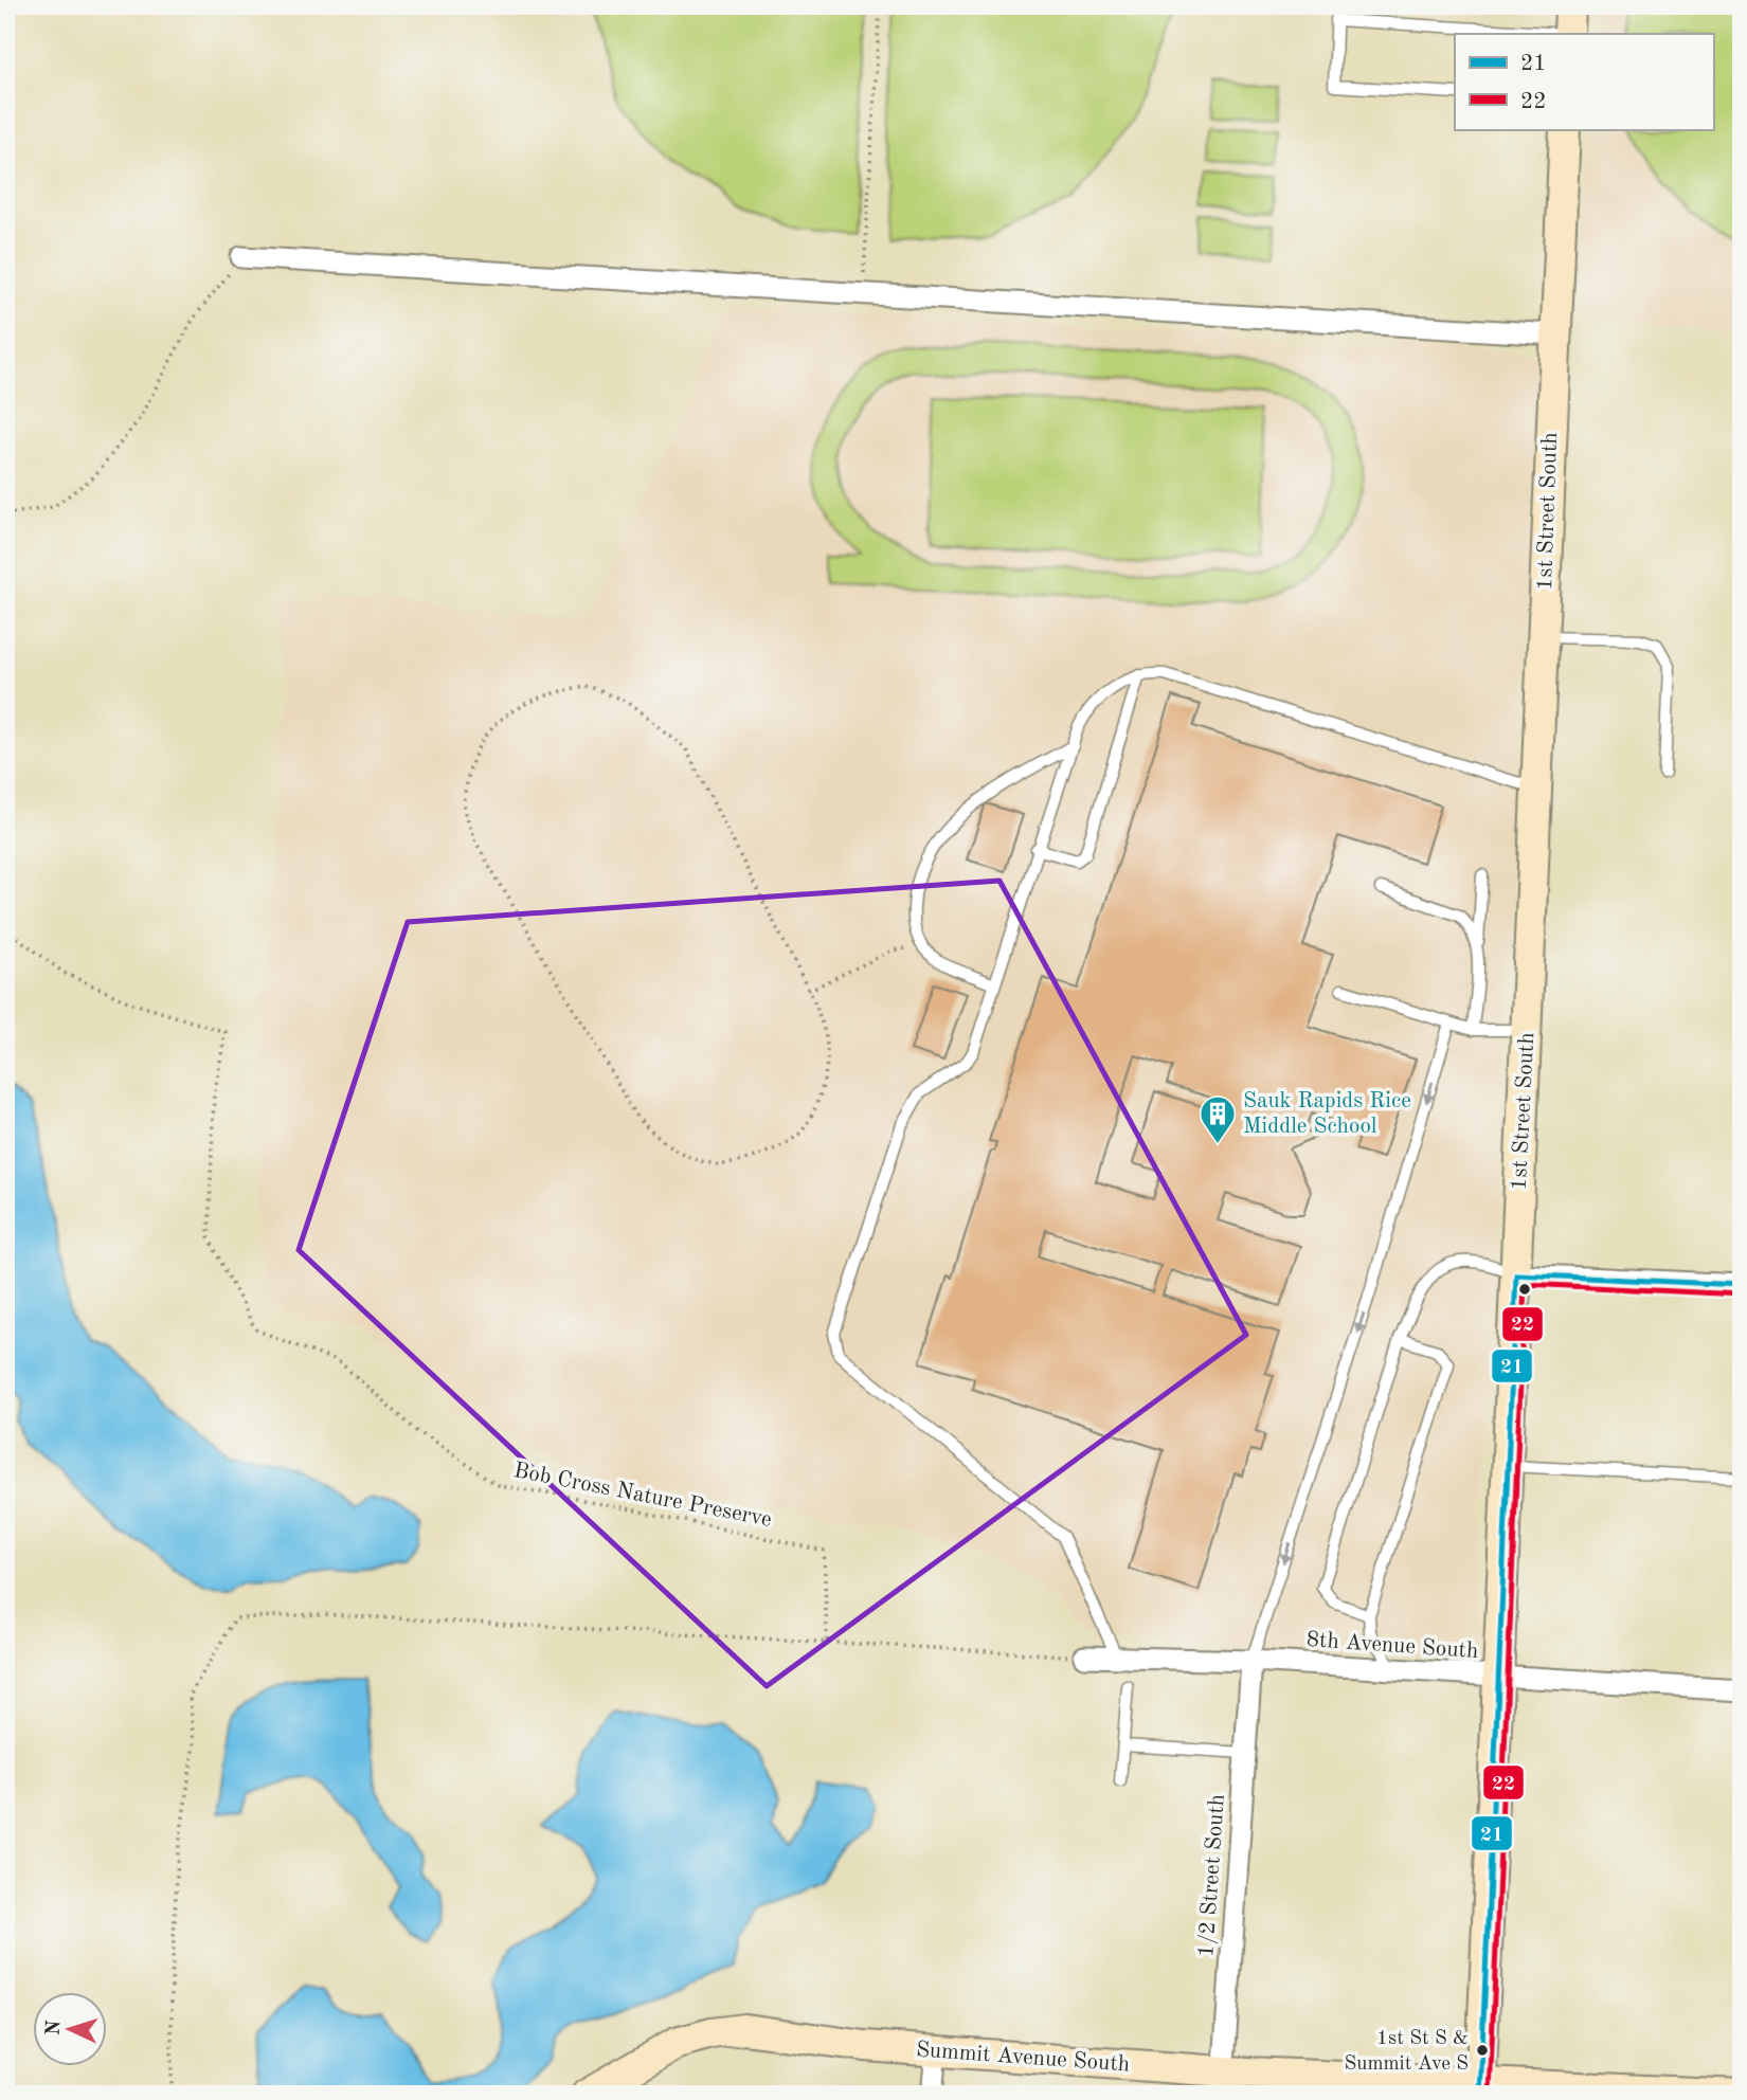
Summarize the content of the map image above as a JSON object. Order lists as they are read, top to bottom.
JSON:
{
  "streets": {
    "street": [
      "1st Street South",
      "8th Avenue South",
      "1/2 Street South",
      "Summit Avenue South"
    ],
    "path": ["Bob Cross Nature Preserve"]
  },
  "crossings": [
    ["1st Street South", "8th Avenue South"],
    ["1st Street South", "Summit Avenue South"],
    ["8th Avenue South", "1/2 Street South"],
    ["1/2 Street South", "Summit Avenue South"]
  ],
  "places": {
    "building": ["Sauk Rapids Rice Middle School"],
    "other": ["1st St S & Summit Ave S"]
  },
  "lines": ["transit line 21", "transit line 22"],
  "legend": ["21", "22"],
  "north": "left"
}
